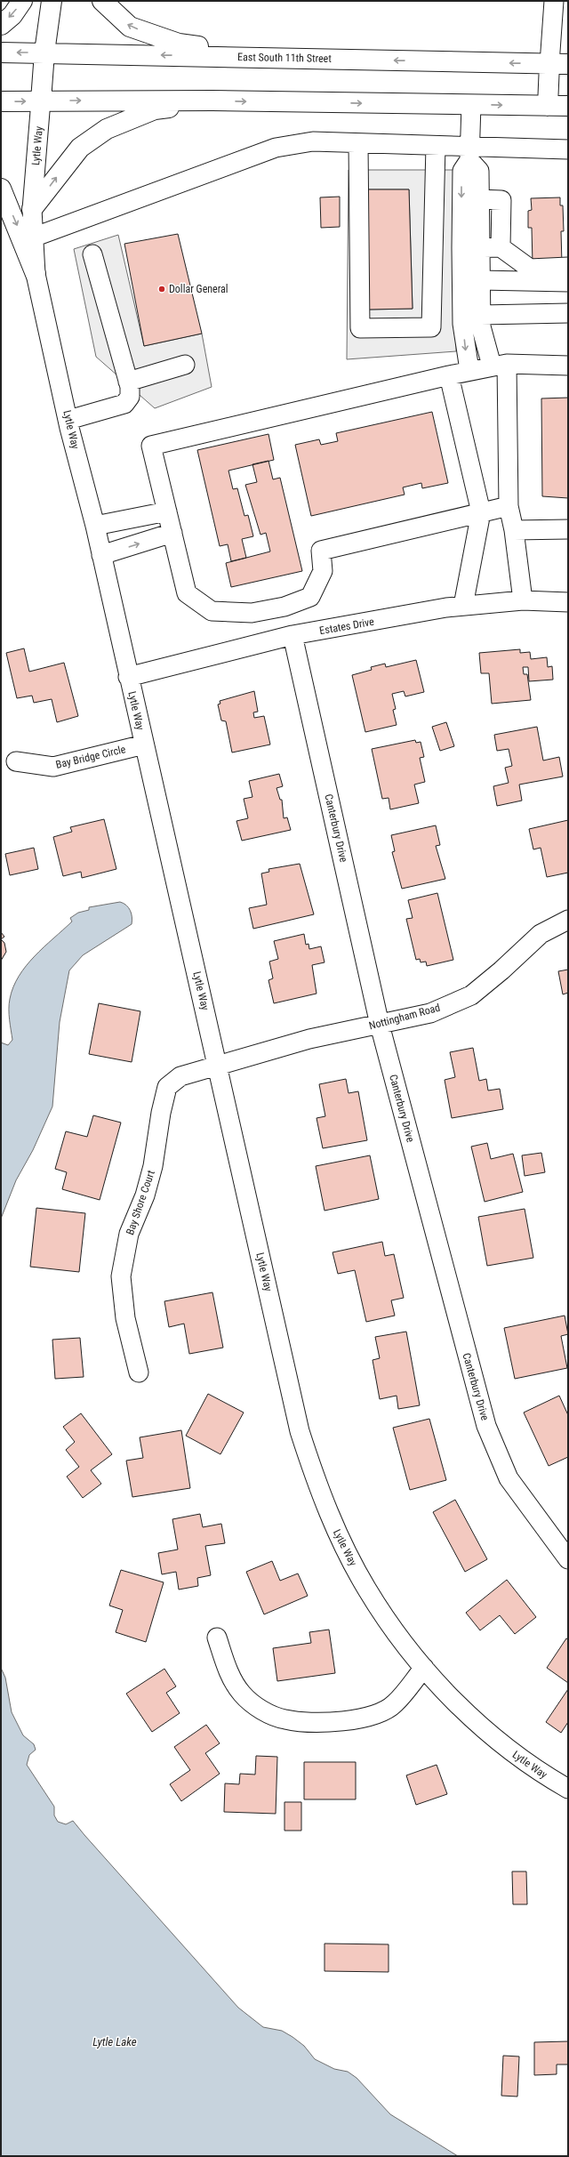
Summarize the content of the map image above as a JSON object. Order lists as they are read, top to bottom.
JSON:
{
  "streets": {
    "main road": ["East South 11th Street"],
    "street": [
      "Lytle Way",
      "Estates Drive",
      "Bay Bridge Circle",
      "Canterbury Drive",
      "Nottingham Road",
      "Bay Shore Court"
    ]
  },
  "crossings": [
    ["Lytle Way", "Estates Drive"],
    ["Lytle Way", "Bay Bridge Circle"],
    ["Lytle Way", "Nottingham Road"],
    ["Lytle Way", "Bay Shore Court"],
    ["Estates Drive", "Canterbury Drive"],
    ["Canterbury Drive", "Nottingham Road"],
    ["Nottingham Road", "Bay Shore Court"]
  ],
  "water": ["Lytle Lake"],
  "places": ["Dollar General"]
}
